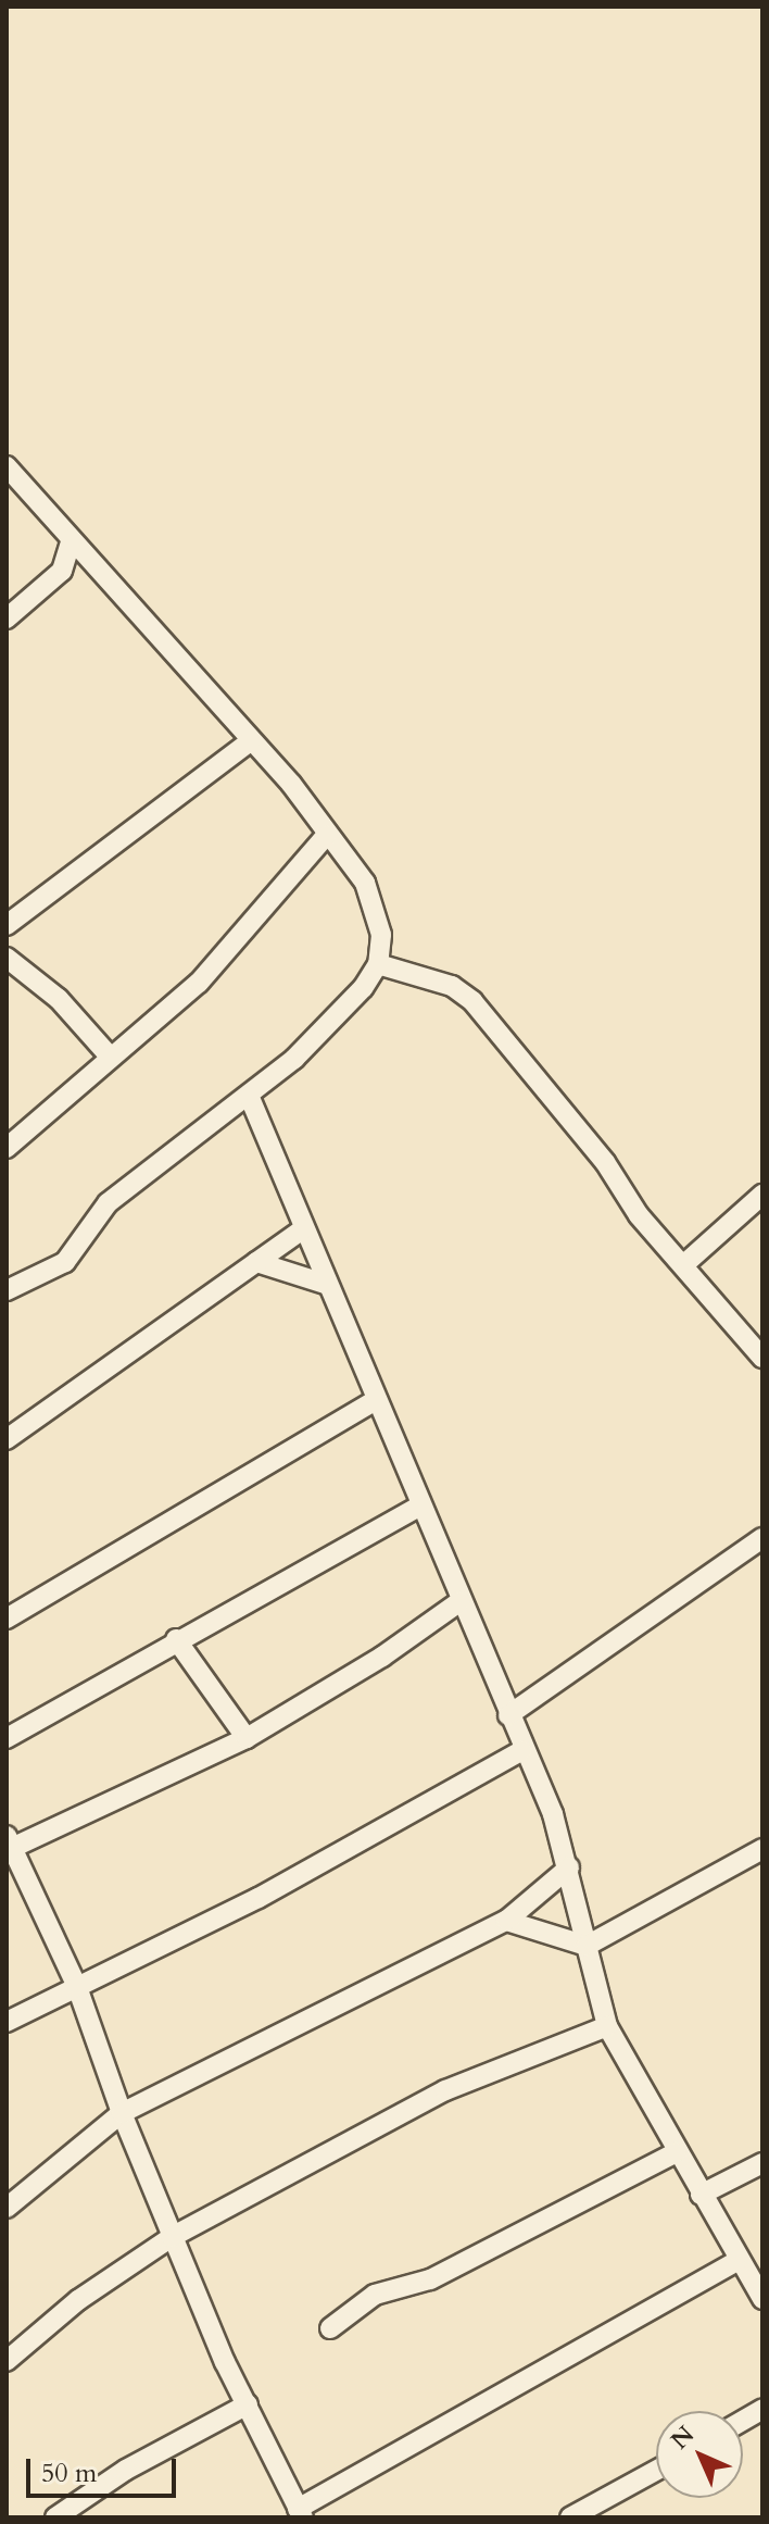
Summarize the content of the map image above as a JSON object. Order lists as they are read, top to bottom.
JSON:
{
  "scale_bar": "50 m",
  "north": "top left"
}
